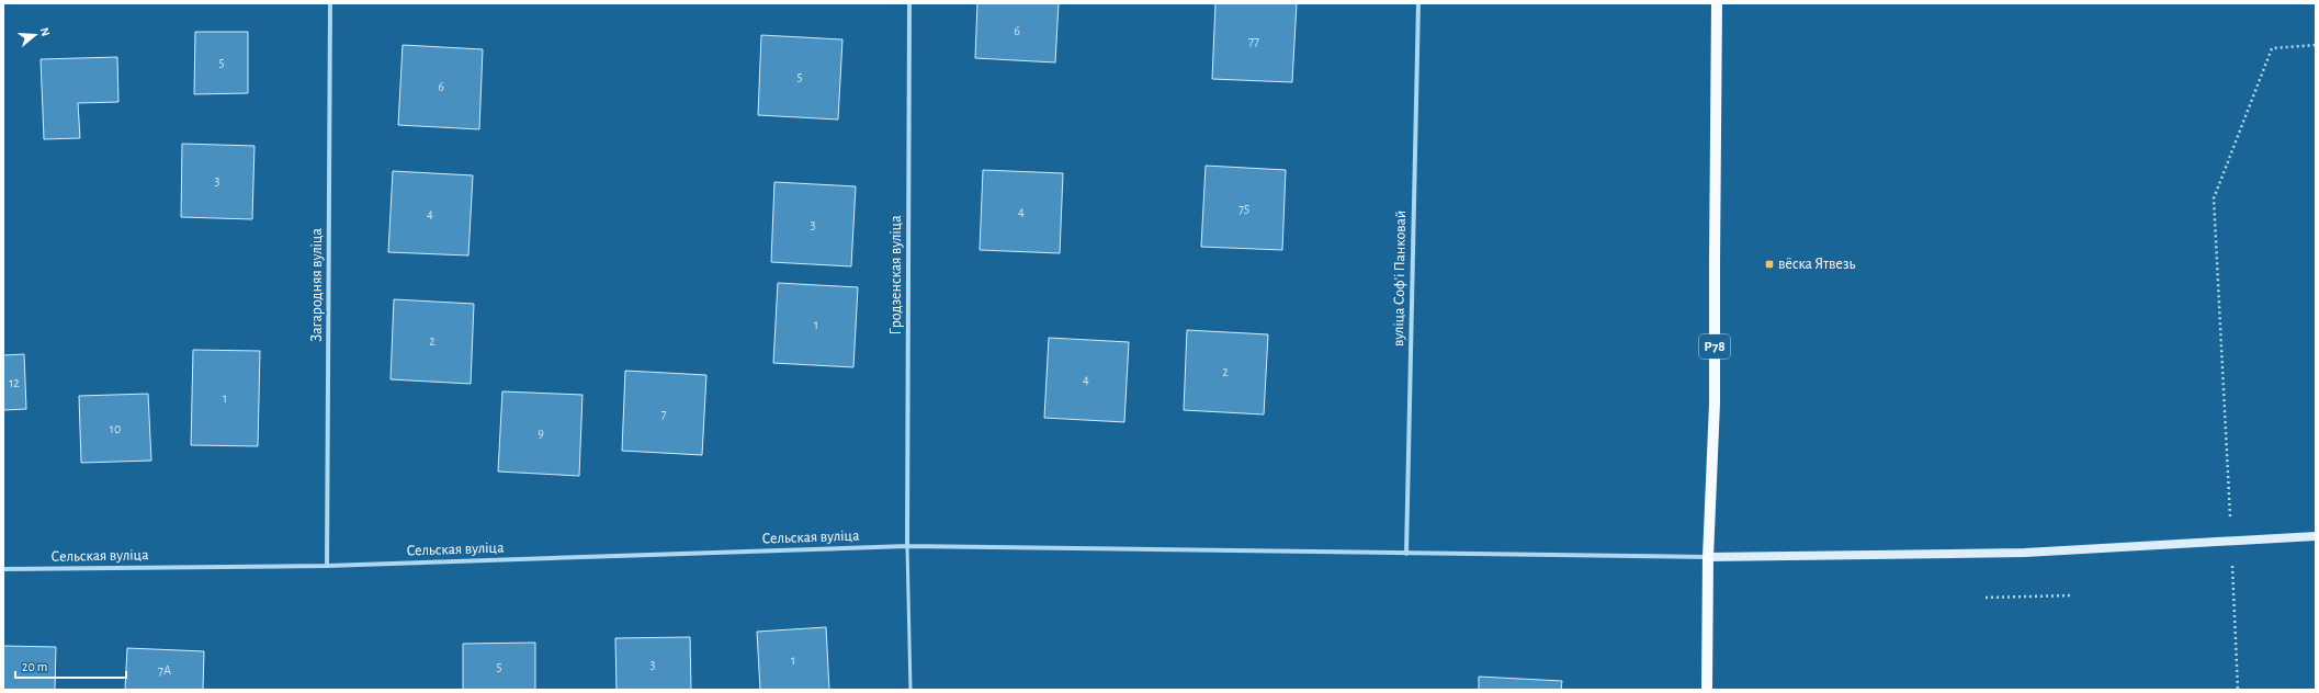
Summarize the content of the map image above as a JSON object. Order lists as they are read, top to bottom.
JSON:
{
  "streets": {
    "main road": ["Р78"],
    "street": [
      "Гродзенская вуліца",
      "вуліца Софʼі Панковай",
      "Загародняя вуліца",
      "Сельская вуліца"
    ]
  },
  "crossings": [
    ["Гродзенская вуліца", "Сельская вуліца"],
    ["вуліца Софʼі Панковай", "Сельская вуліца"],
    ["Загародняя вуліца", "Сельская вуліца"],
    ["Р78", "Сельская вуліца"]
  ],
  "places": {
    "transit": ["вёска Ятвезь"]
  },
  "house_numbers": [
    "6",
    "77",
    "5",
    "5",
    "6",
    "3",
    "75",
    "4",
    "4",
    "3",
    "1",
    "2",
    "2",
    "4",
    "12",
    "1",
    "7",
    "10",
    "9",
    "1",
    "3",
    "5",
    "7А"
  ],
  "scale_bar": "20 m",
  "north": "right"
}
